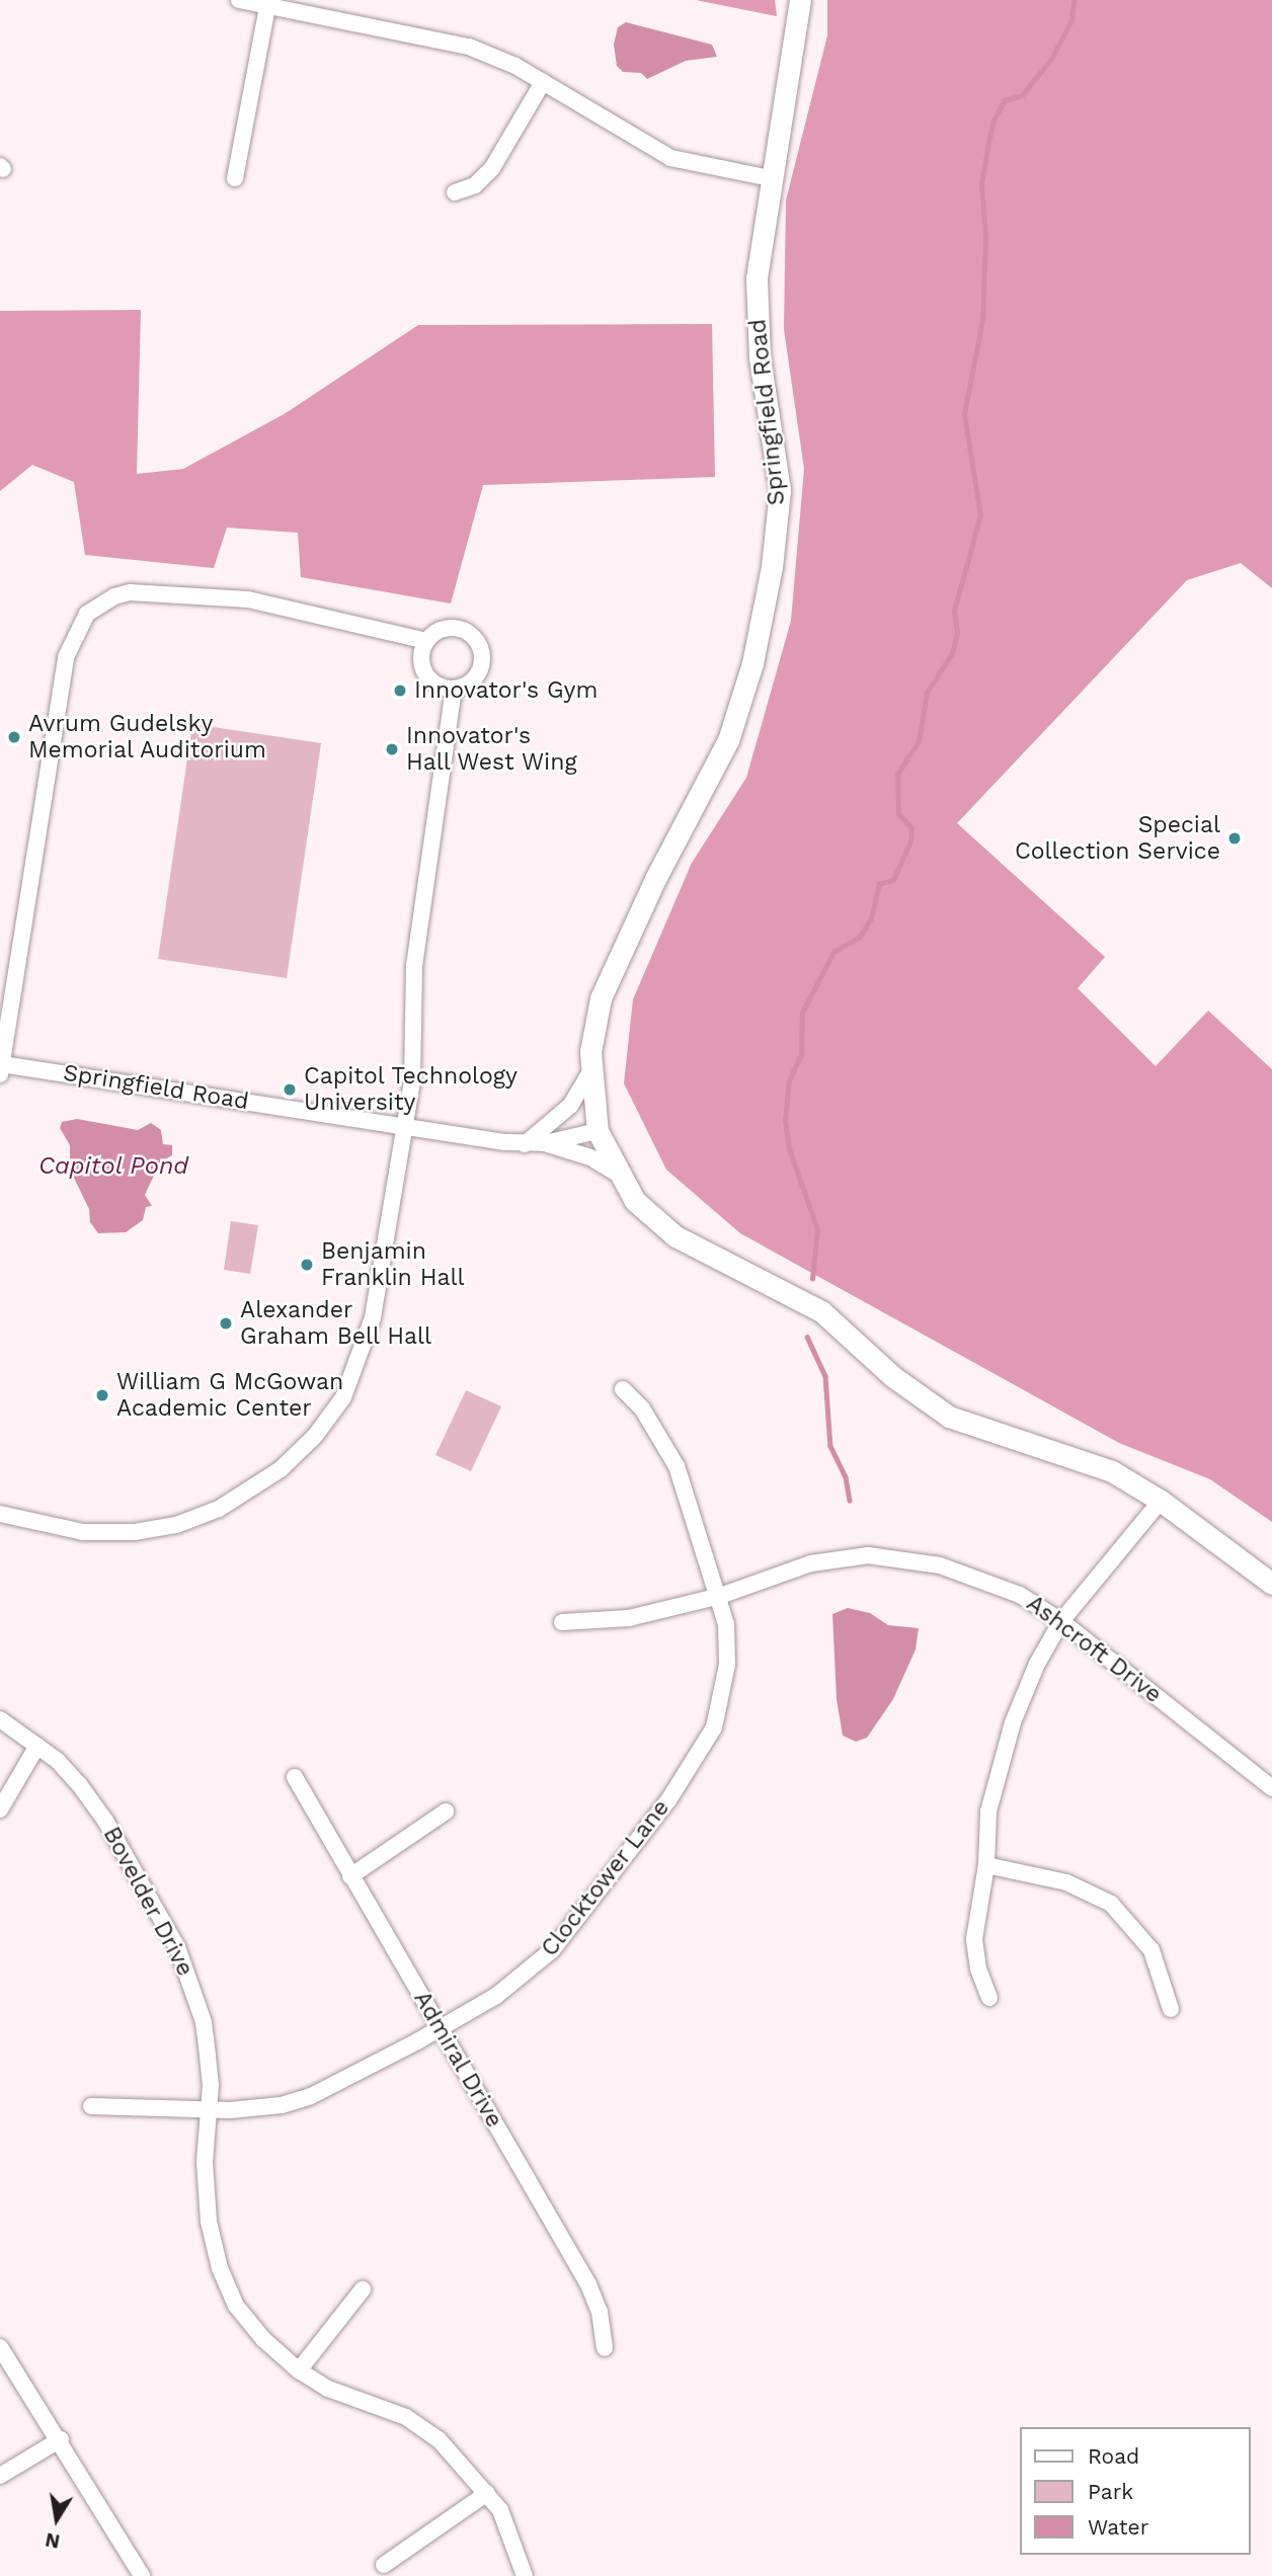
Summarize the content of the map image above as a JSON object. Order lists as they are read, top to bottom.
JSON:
{
  "streets": {
    "street": [
      "Springfield Road",
      "Ashcroft Drive",
      "Clocktower Lane",
      "Bovelder Drive",
      "Admiral Drive"
    ]
  },
  "crossings": [
    ["Ashcroft Drive", "Clocktower Lane"],
    ["Clocktower Lane", "Bovelder Drive"],
    ["Clocktower Lane", "Admiral Drive"]
  ],
  "water": ["Capitol Pond"],
  "places": [
    "Innovator's Gym",
    "Avrum Gudelsky Memorial Auditorium",
    "Innovator's Hall West Wing",
    "Special Collection Service",
    "Capitol Technology University",
    "Benjamin Franklin Hall",
    "Alexander Graham Bell Hall",
    "William G McGowan Academic Center"
  ],
  "legend": ["Road", "Park", "Water"],
  "north": "bottom"
}
